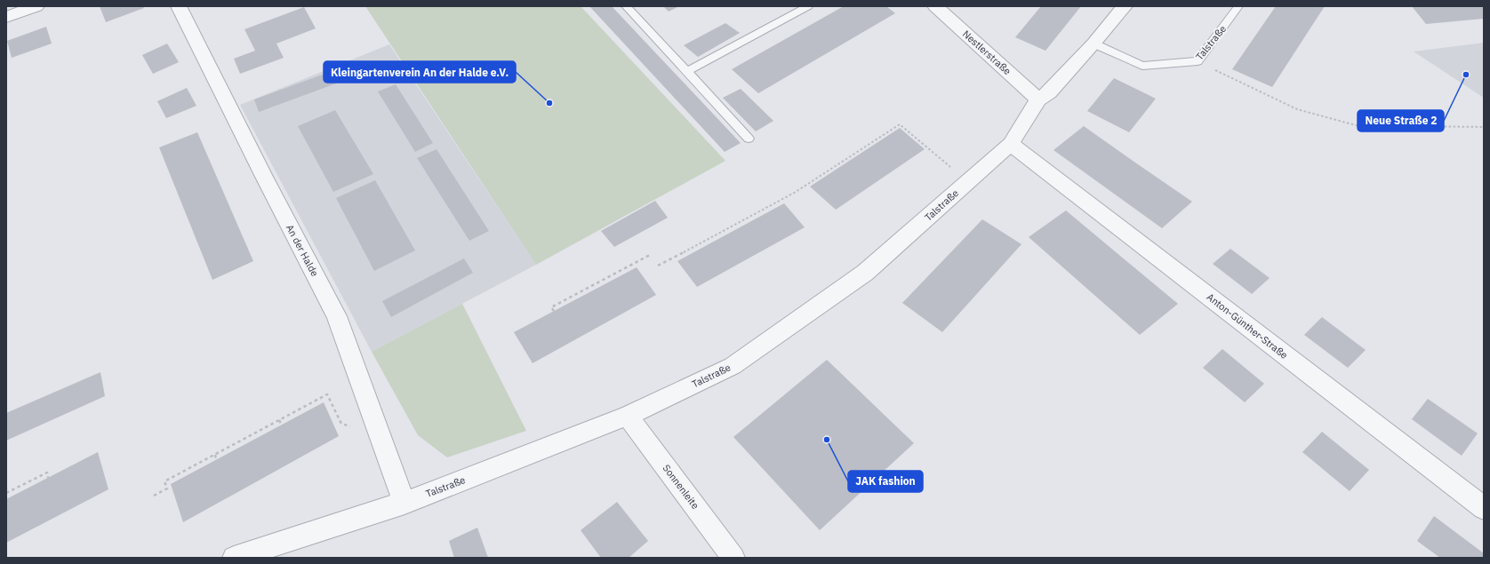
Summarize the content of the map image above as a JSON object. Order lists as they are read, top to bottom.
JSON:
{
  "streets": {
    "street": [
      "Talstraße",
      "Nestlerstraße",
      "An der Halde",
      "Anton-Günther-Straße",
      "Sonnenleite"
    ]
  },
  "crossings": [
    ["Talstraße", "Nestlerstraße"],
    ["Talstraße", "An der Halde"],
    ["Talstraße", "Anton-Günther-Straße"],
    ["Talstraße", "Sonnenleite"]
  ],
  "places": ["Neue Straße 2", "Kleingartenverein An der Halde e.V.", "JAK fashion"]
}
